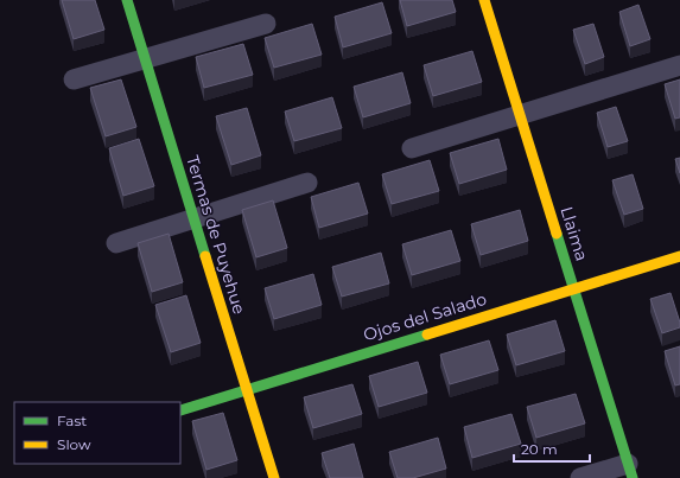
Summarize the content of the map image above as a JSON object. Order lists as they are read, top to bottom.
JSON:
{
  "streets": {
    "street": ["Llaima", "Termas de Puyehue", "Ojos del Salado"]
  },
  "crossings": [
    ["Llaima", "Ojos del Salado"],
    ["Termas de Puyehue", "Ojos del Salado"]
  ],
  "legend": ["Fast", "Slow"],
  "scale_bar": "20 m"
}
